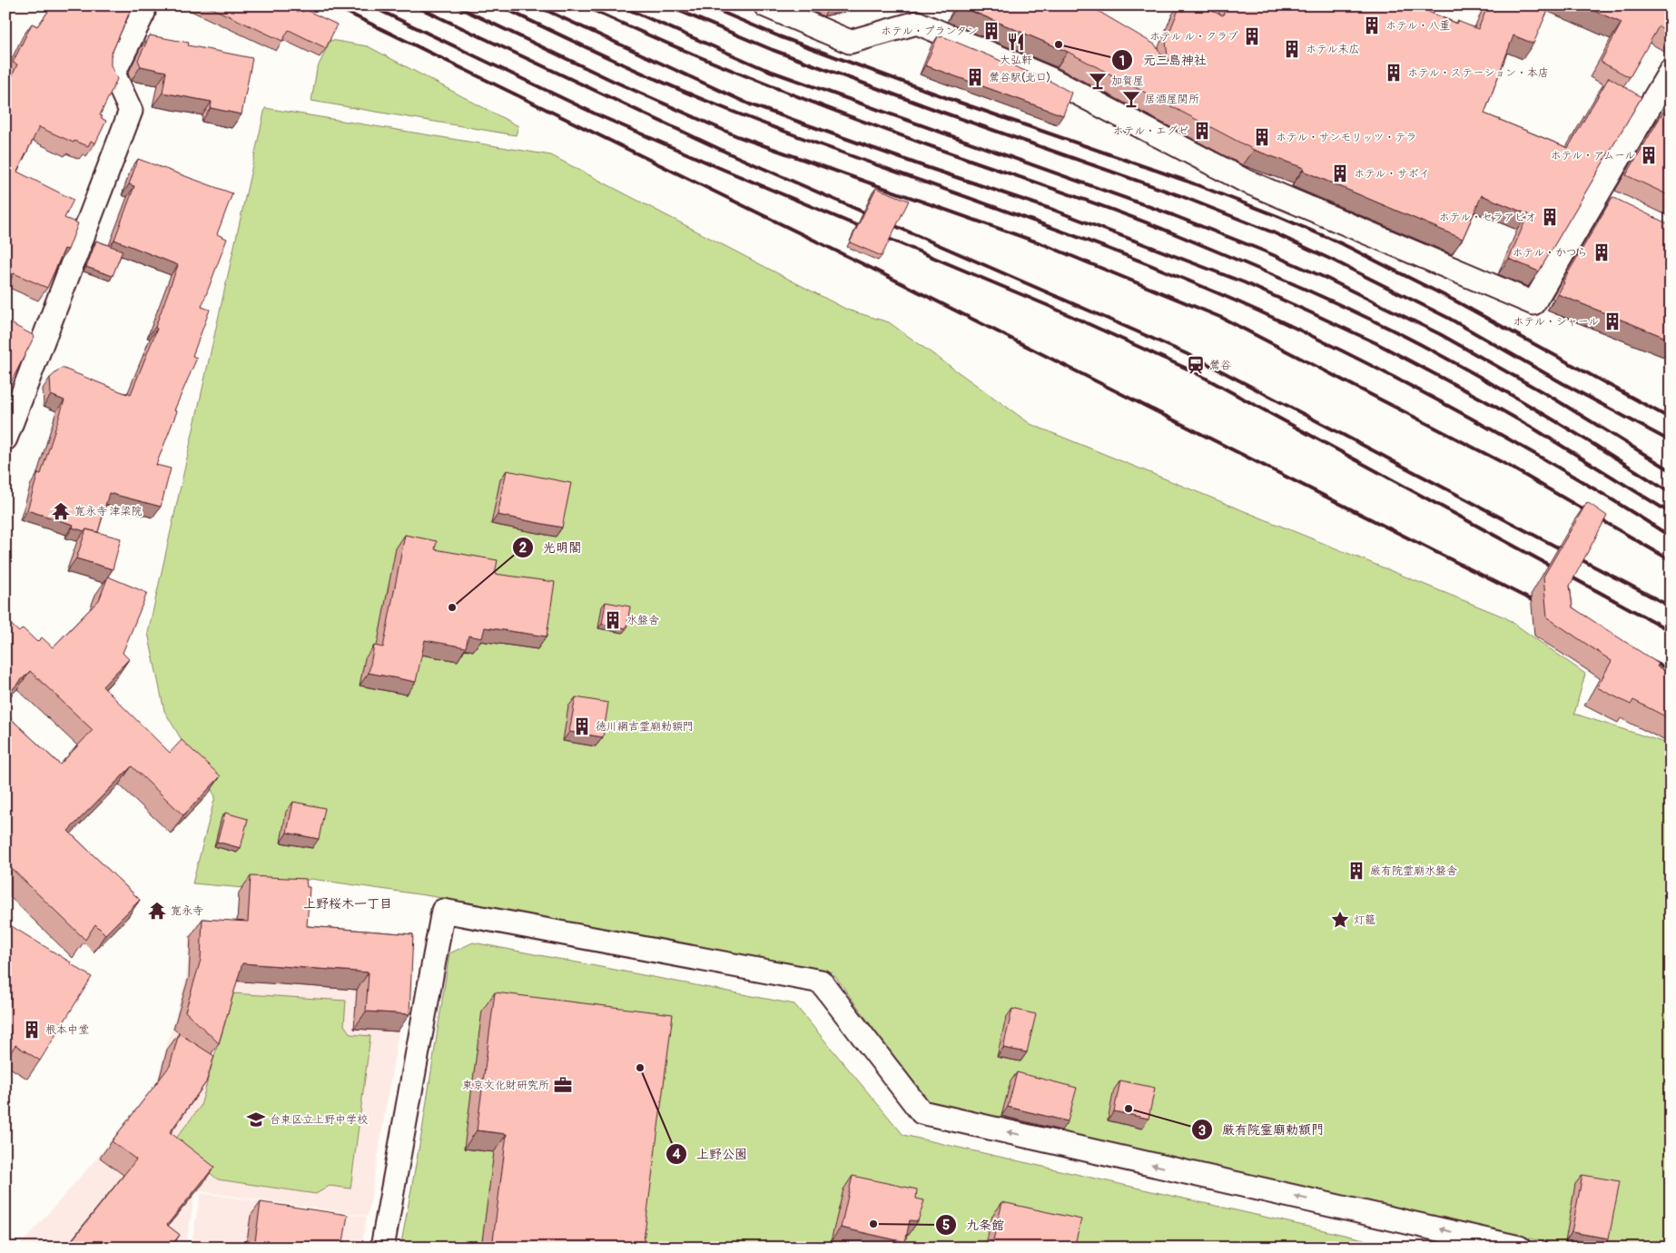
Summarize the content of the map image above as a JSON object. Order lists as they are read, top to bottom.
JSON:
{
  "districts": ["上野桜木一丁目"],
  "places": {
    "building": [
      "ホテル・八重",
      "ホテル・プランタン",
      "ホテル ル・クラブ",
      "ホテル末広",
      "ホテル・ステーション・本店",
      "鶯谷駅(北口)",
      "ホテル・エグゼ",
      "ホテル・サンモリッツ・テラ",
      "ホテル・アムール",
      "ホテル・サボイ",
      "ホテル・セラアピオ",
      "ホテル・かつら",
      "ホテル・シャール",
      "水盤舎",
      "徳川綱吉霊廟勅額門",
      "厳有院霊廟水盤舎",
      "根本中堂"
    ],
    "restaurant": ["大弘軒"],
    "other": [
      "元三島神社",
      "光明閣",
      "上野公園",
      "厳有院霊廟勅額門",
      "九条館"
    ],
    "bar": ["加賀屋", "居酒屋関所"],
    "station": ["鶯谷"],
    "temple": ["寛永寺 津梁院", "寛永寺"],
    "place": ["灯籠"],
    "office": ["東京文化財研究所"],
    "school or university": ["台東区立上野中学校"]
  }
}
